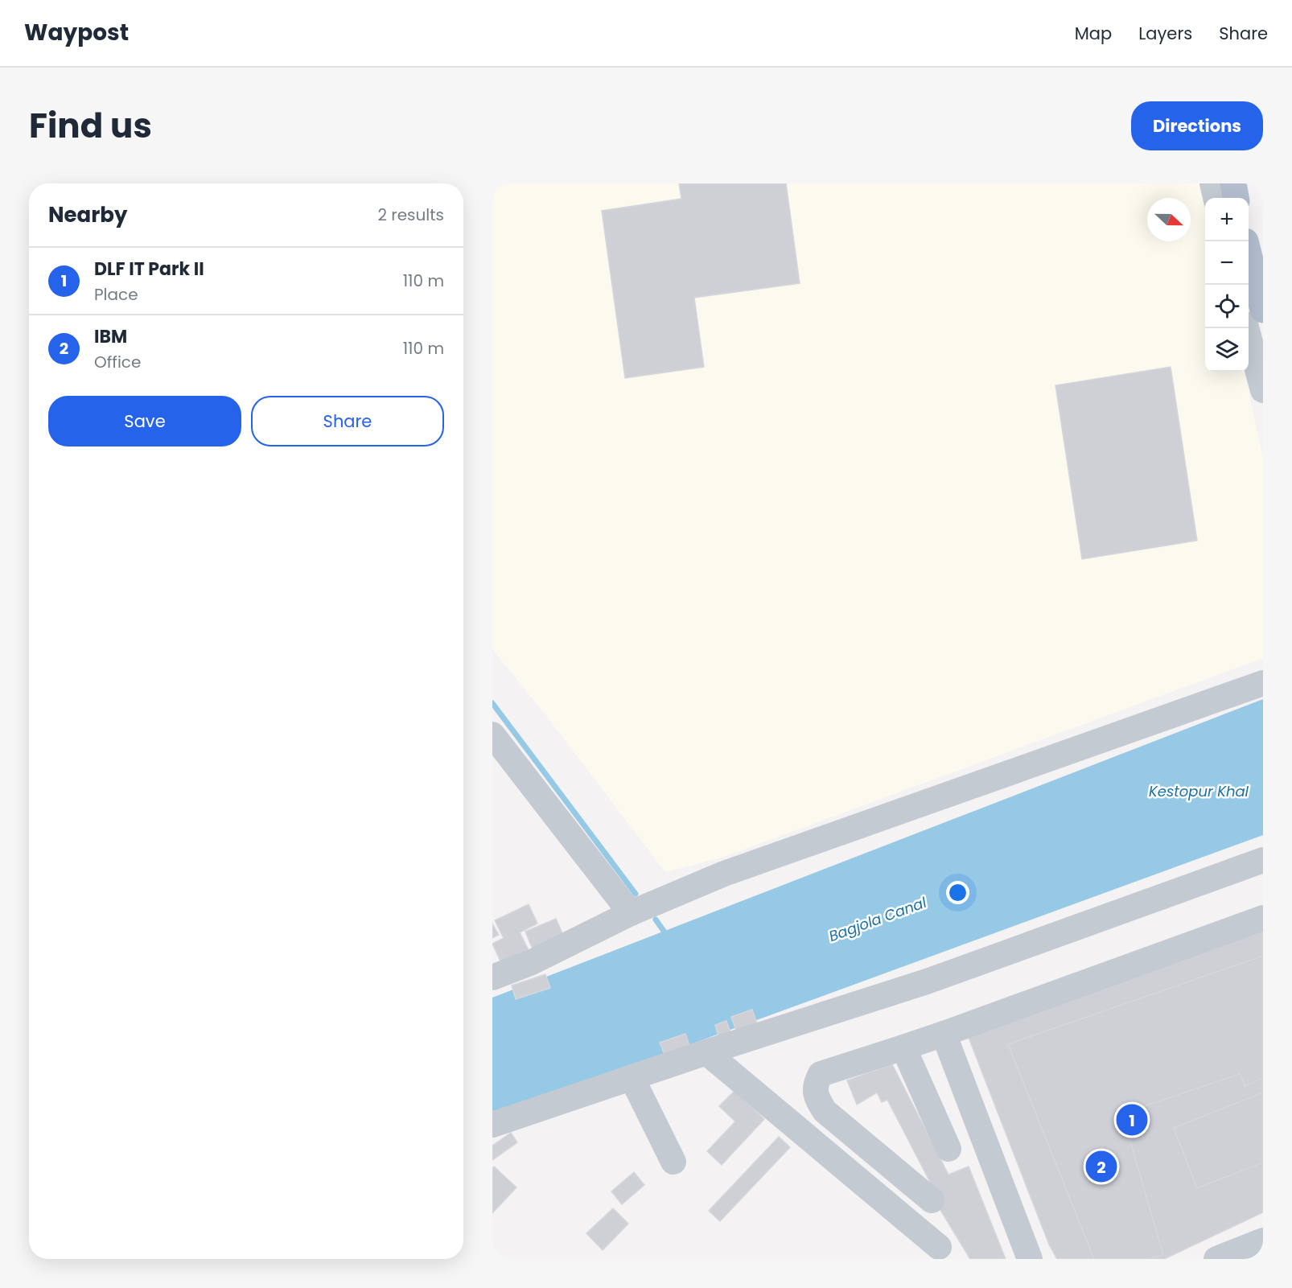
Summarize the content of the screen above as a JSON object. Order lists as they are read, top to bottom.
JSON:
{
  "water": ["Kestopur Khal", "Bagjola Canal"],
  "north": "right",
  "page": {
    "header": "Waypost",
    "nav": ["Map", "Layers", "Share"],
    "title": "Find us",
    "buttons": [
      "Directions",
      ["Save", "Share"]
    ],
    "heading": ["Nearby", "2 results"],
    "map_buttons": ["+", "−"],
    "list": [
      {
        "mark": "1",
        "name": "DLF IT Park II",
        "note": "Place",
        "value": "110 m"
      },
      {
        "mark": "2",
        "name": "IBM",
        "note": "Office",
        "value": "110 m"
      }
    ],
    "pins": ["1", "2"]
  }
}
